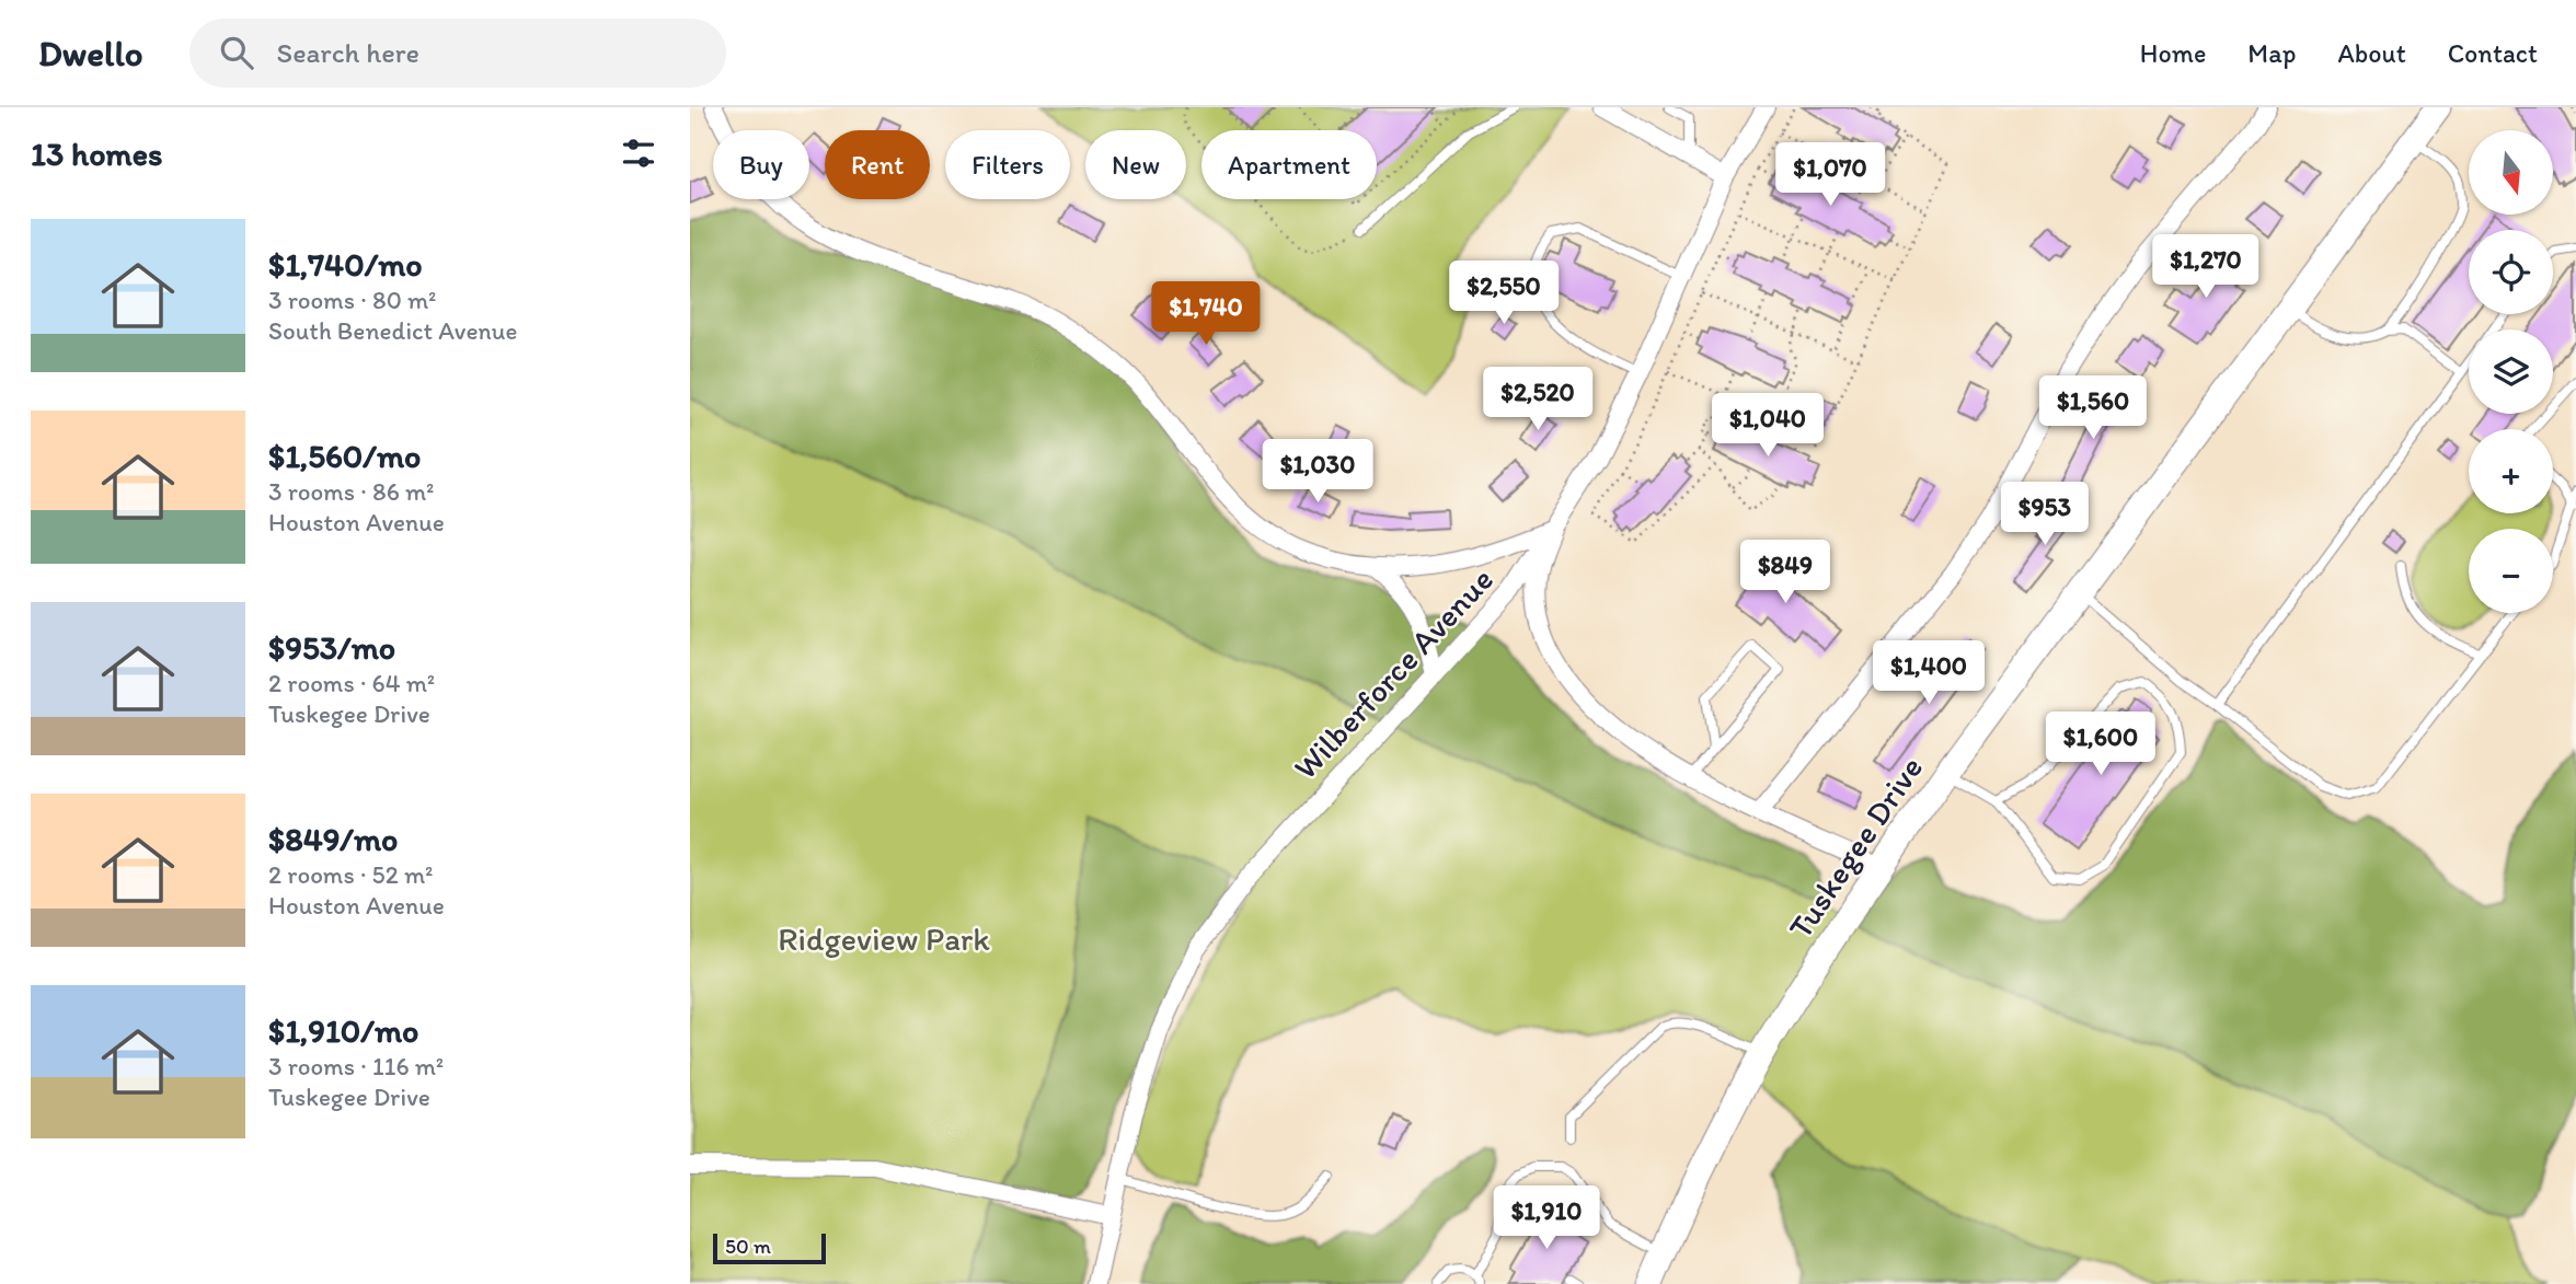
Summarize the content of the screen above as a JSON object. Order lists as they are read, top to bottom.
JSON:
{
  "streets": {
    "street": ["Wilberforce Avenue", "Tuskegee Drive"]
  },
  "parks": ["Ridgeview Park"],
  "scale_bar": "50 m",
  "north": "bottom",
  "page": {
    "header": "Dwello",
    "search": "Search here",
    "nav": [
      "Home",
      "Map",
      "About",
      "Contact"
    ],
    "heading": "13 homes",
    "map_buttons": ["+", "−"],
    "chip": [
      "Buy",
      "Rent",
      "Filters",
      "New",
      "Apartment"
    ],
    "price": [
      "$1,070",
      "$1,270",
      "$2,550",
      "$1,740",
      "$2,520",
      "$1,560",
      "$1,040",
      "$1,030",
      "$953",
      "$849",
      "$1,400",
      "$1,600",
      "$1,910"
    ],
    "list": [
      {
        "name": "$1,740/mo",
        "note": "3 rooms · 80 m² · South Benedict Avenue"
      },
      {
        "name": "$1,560/mo",
        "note": "3 rooms · 86 m² · Houston Avenue"
      },
      {
        "name": "$953/mo",
        "note": "2 rooms · 64 m² · Tuskegee Drive"
      },
      {
        "name": "$849/mo",
        "note": "2 rooms · 52 m² · Houston Avenue"
      },
      {
        "name": "$1,910/mo",
        "note": "3 rooms · 116 m² · Tuskegee Drive"
      }
    ],
    "scale": "50 m"
  }
}
